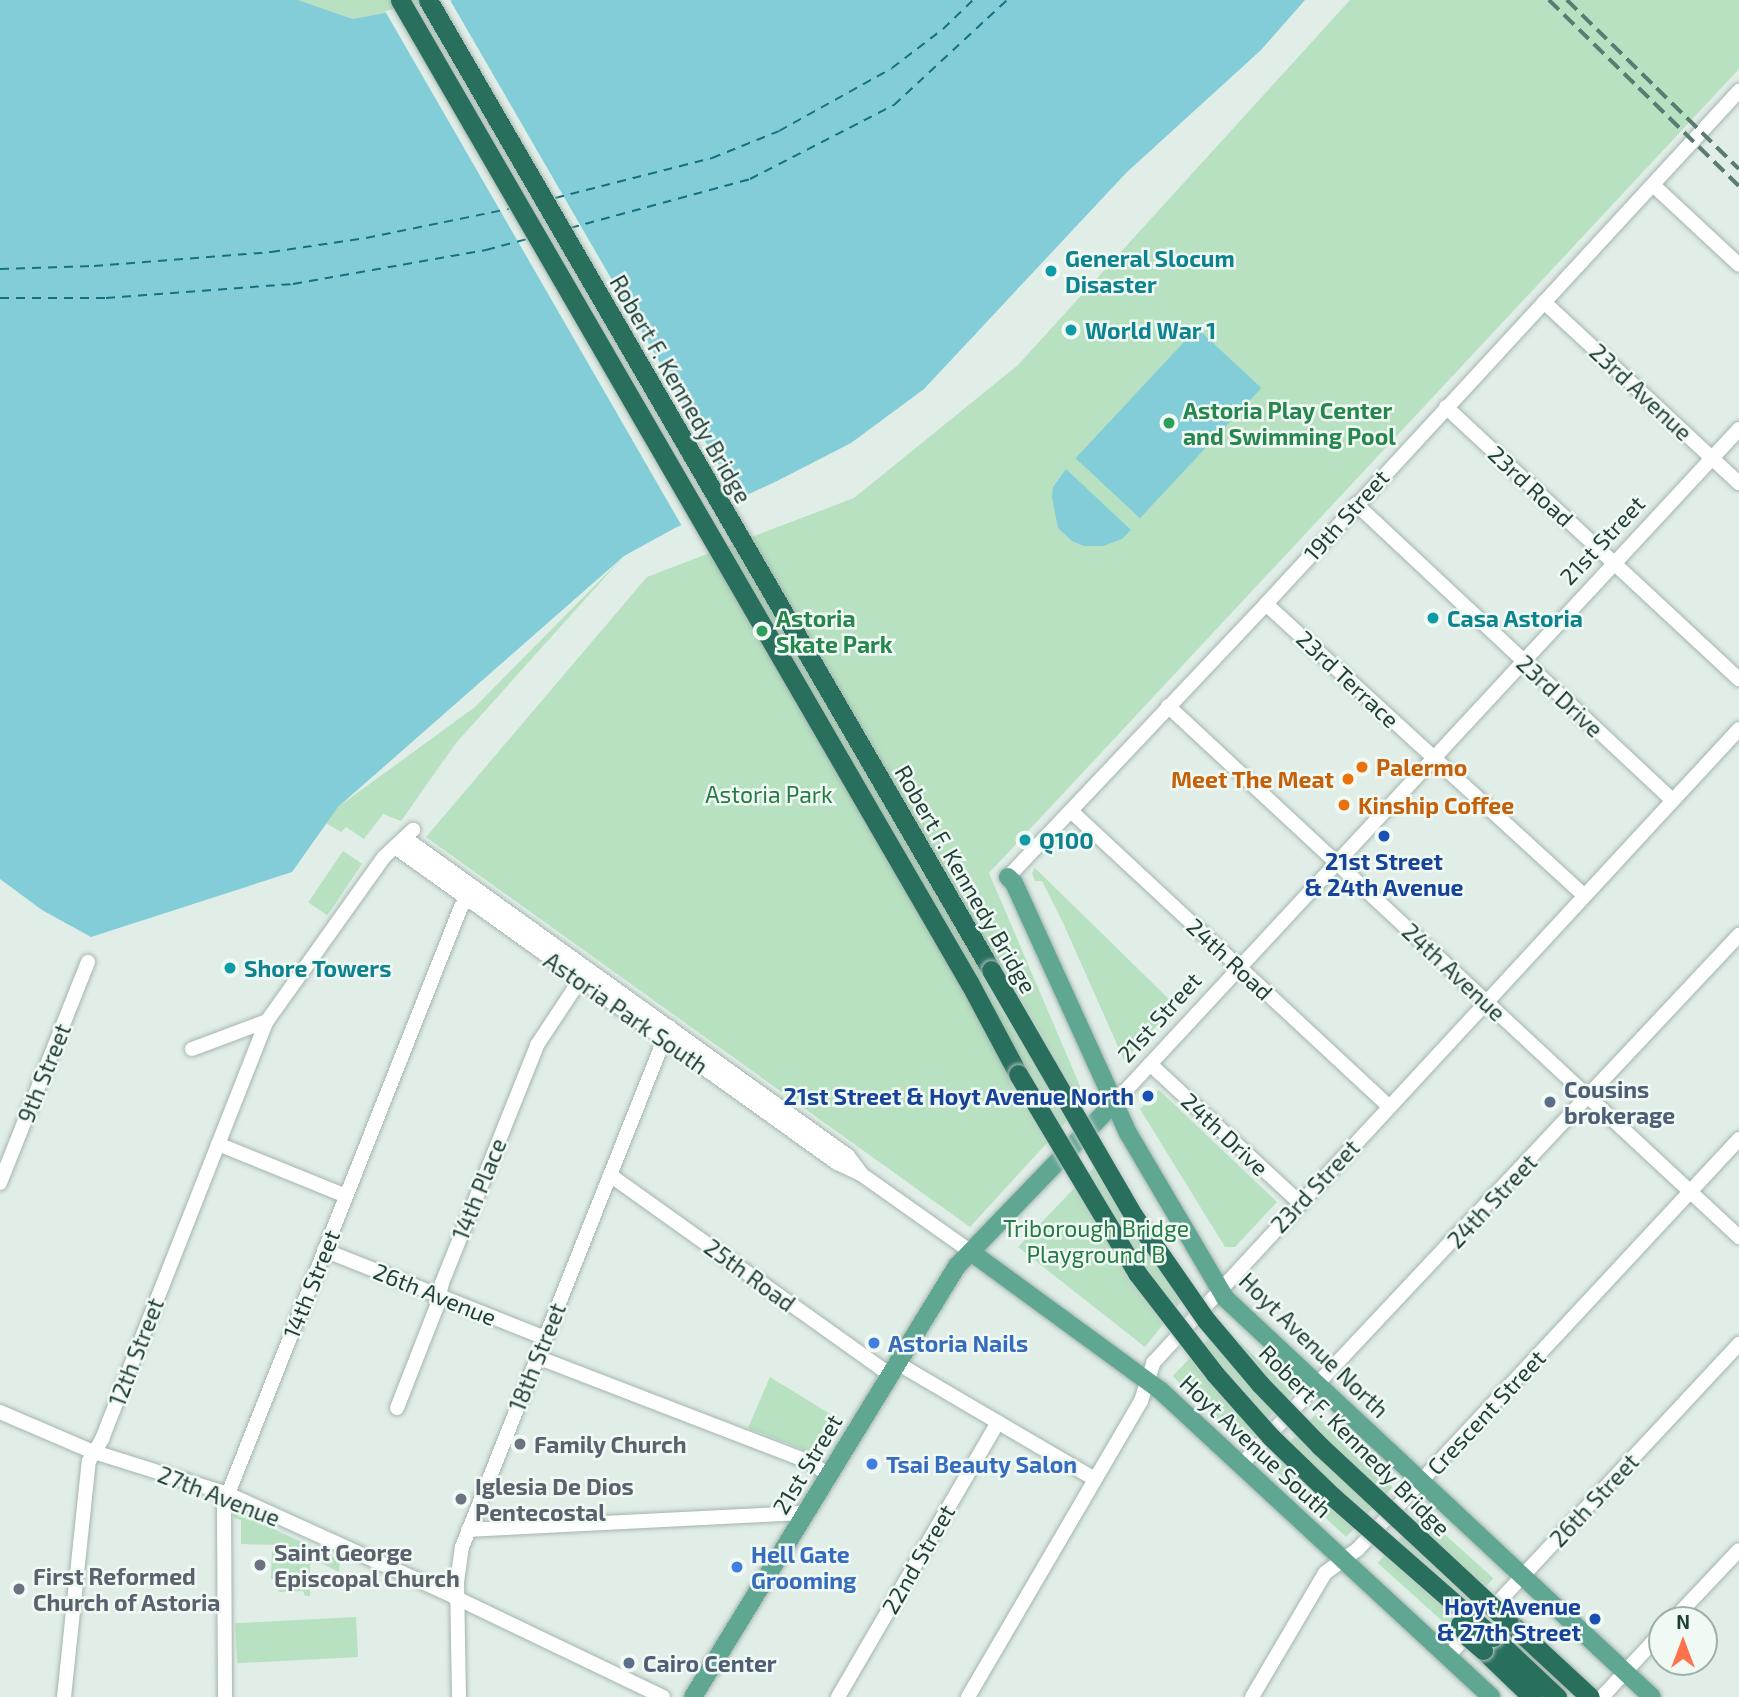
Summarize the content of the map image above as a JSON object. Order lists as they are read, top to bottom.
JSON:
{
  "streets": {
    "highway": ["Robert F. Kennedy Bridge"],
    "main road": ["21st Street", "Hoyt Avenue North", "Hoyt Avenue South"],
    "street": [
      "23rd Avenue",
      "23rd Road",
      "19th Street",
      "23rd Terrace",
      "23rd Drive",
      "24th Road",
      "24th Avenue",
      "Astoria Park South",
      "9th Street",
      "24th Drive",
      "23rd Street",
      "14th Place",
      "24th Street",
      "25th Road",
      "14th Street",
      "26th Avenue",
      "12th Street",
      "18th Street",
      "Crescent Street",
      "27th Avenue",
      "26th Street",
      "22nd Street"
    ]
  },
  "crossings": [
    ["23rd Avenue", "19th Street"],
    ["23rd Avenue", "21st Street"],
    ["23rd Road", "19th Street"],
    ["23rd Road", "21st Street"],
    ["19th Street", "23rd Terrace"],
    ["19th Street", "23rd Drive"],
    ["19th Street", "24th Road"],
    ["19th Street", "24th Avenue"],
    ["19th Street", "Hoyt Avenue North"],
    ["21st Street", "23rd Terrace"],
    ["21st Street", "23rd Drive"],
    ["21st Street", "24th Road"],
    ["21st Street", "24th Avenue"],
    ["21st Street", "Astoria Park South"],
    ["21st Street", "24th Drive"],
    ["21st Street", "25th Road"],
    ["21st Street", "Hoyt Avenue North"],
    ["21st Street", "Hoyt Avenue South"],
    ["23rd Terrace", "23rd Street"],
    ["23rd Drive", "23rd Street"],
    ["24th Road", "23rd Street"],
    ["24th Avenue", "23rd Street"],
    ["24th Avenue", "24th Street"],
    ["24th Avenue", "Crescent Street"],
    ["Astoria Park South", "14th Place"],
    ["Astoria Park South", "14th Street"],
    ["Astoria Park South", "12th Street"],
    ["Astoria Park South", "18th Street"],
    ["Astoria Park South", "Hoyt Avenue South"],
    ["24th Drive", "23rd Street"],
    ["23rd Street", "25th Road"],
    ["23rd Street", "Hoyt Avenue North"],
    ["23rd Street", "Hoyt Avenue South"],
    ["14th Place", "26th Avenue"],
    ["24th Street", "Hoyt Avenue North"],
    ["24th Street", "Hoyt Avenue South"],
    ["25th Road", "18th Street"],
    ["25th Road", "22nd Street"],
    ["14th Street", "26th Avenue"],
    ["14th Street", "27th Avenue"],
    ["26th Avenue", "18th Street"],
    ["Hoyt Avenue North", "Crescent Street"],
    ["Hoyt Avenue North", "26th Street"],
    ["12th Street", "27th Avenue"],
    ["18th Street", "27th Avenue"],
    ["Crescent Street", "Hoyt Avenue South"],
    ["Hoyt Avenue South", "26th Street"]
  ],
  "parks": ["Astoria Park", "Triborough Bridge Playground B"],
  "places": [
    "General Slocum Disaster",
    "World War 1",
    "Astoria Play Center and Swimming Pool",
    "Casa Astoria",
    "Astoria Skate Park",
    "Palermo",
    "Meet The Meat",
    "Kinship Coffee",
    "21st Street & 24th Avenue",
    "Q100",
    "Shore Towers",
    "21st Street & Hoyt Avenue North",
    "Cousins brokerage",
    "Astoria Nails",
    "Family Church",
    "Tsai Beauty Salon",
    "Iglesia De Dios Pentecostal",
    "Saint George Episcopal Church",
    "Hell Gate Grooming",
    "First Reformed Church of Astoria",
    "Hoyt Avenue & 27th Street",
    "Cairo Center"
  ],
  "north": "top"
}
